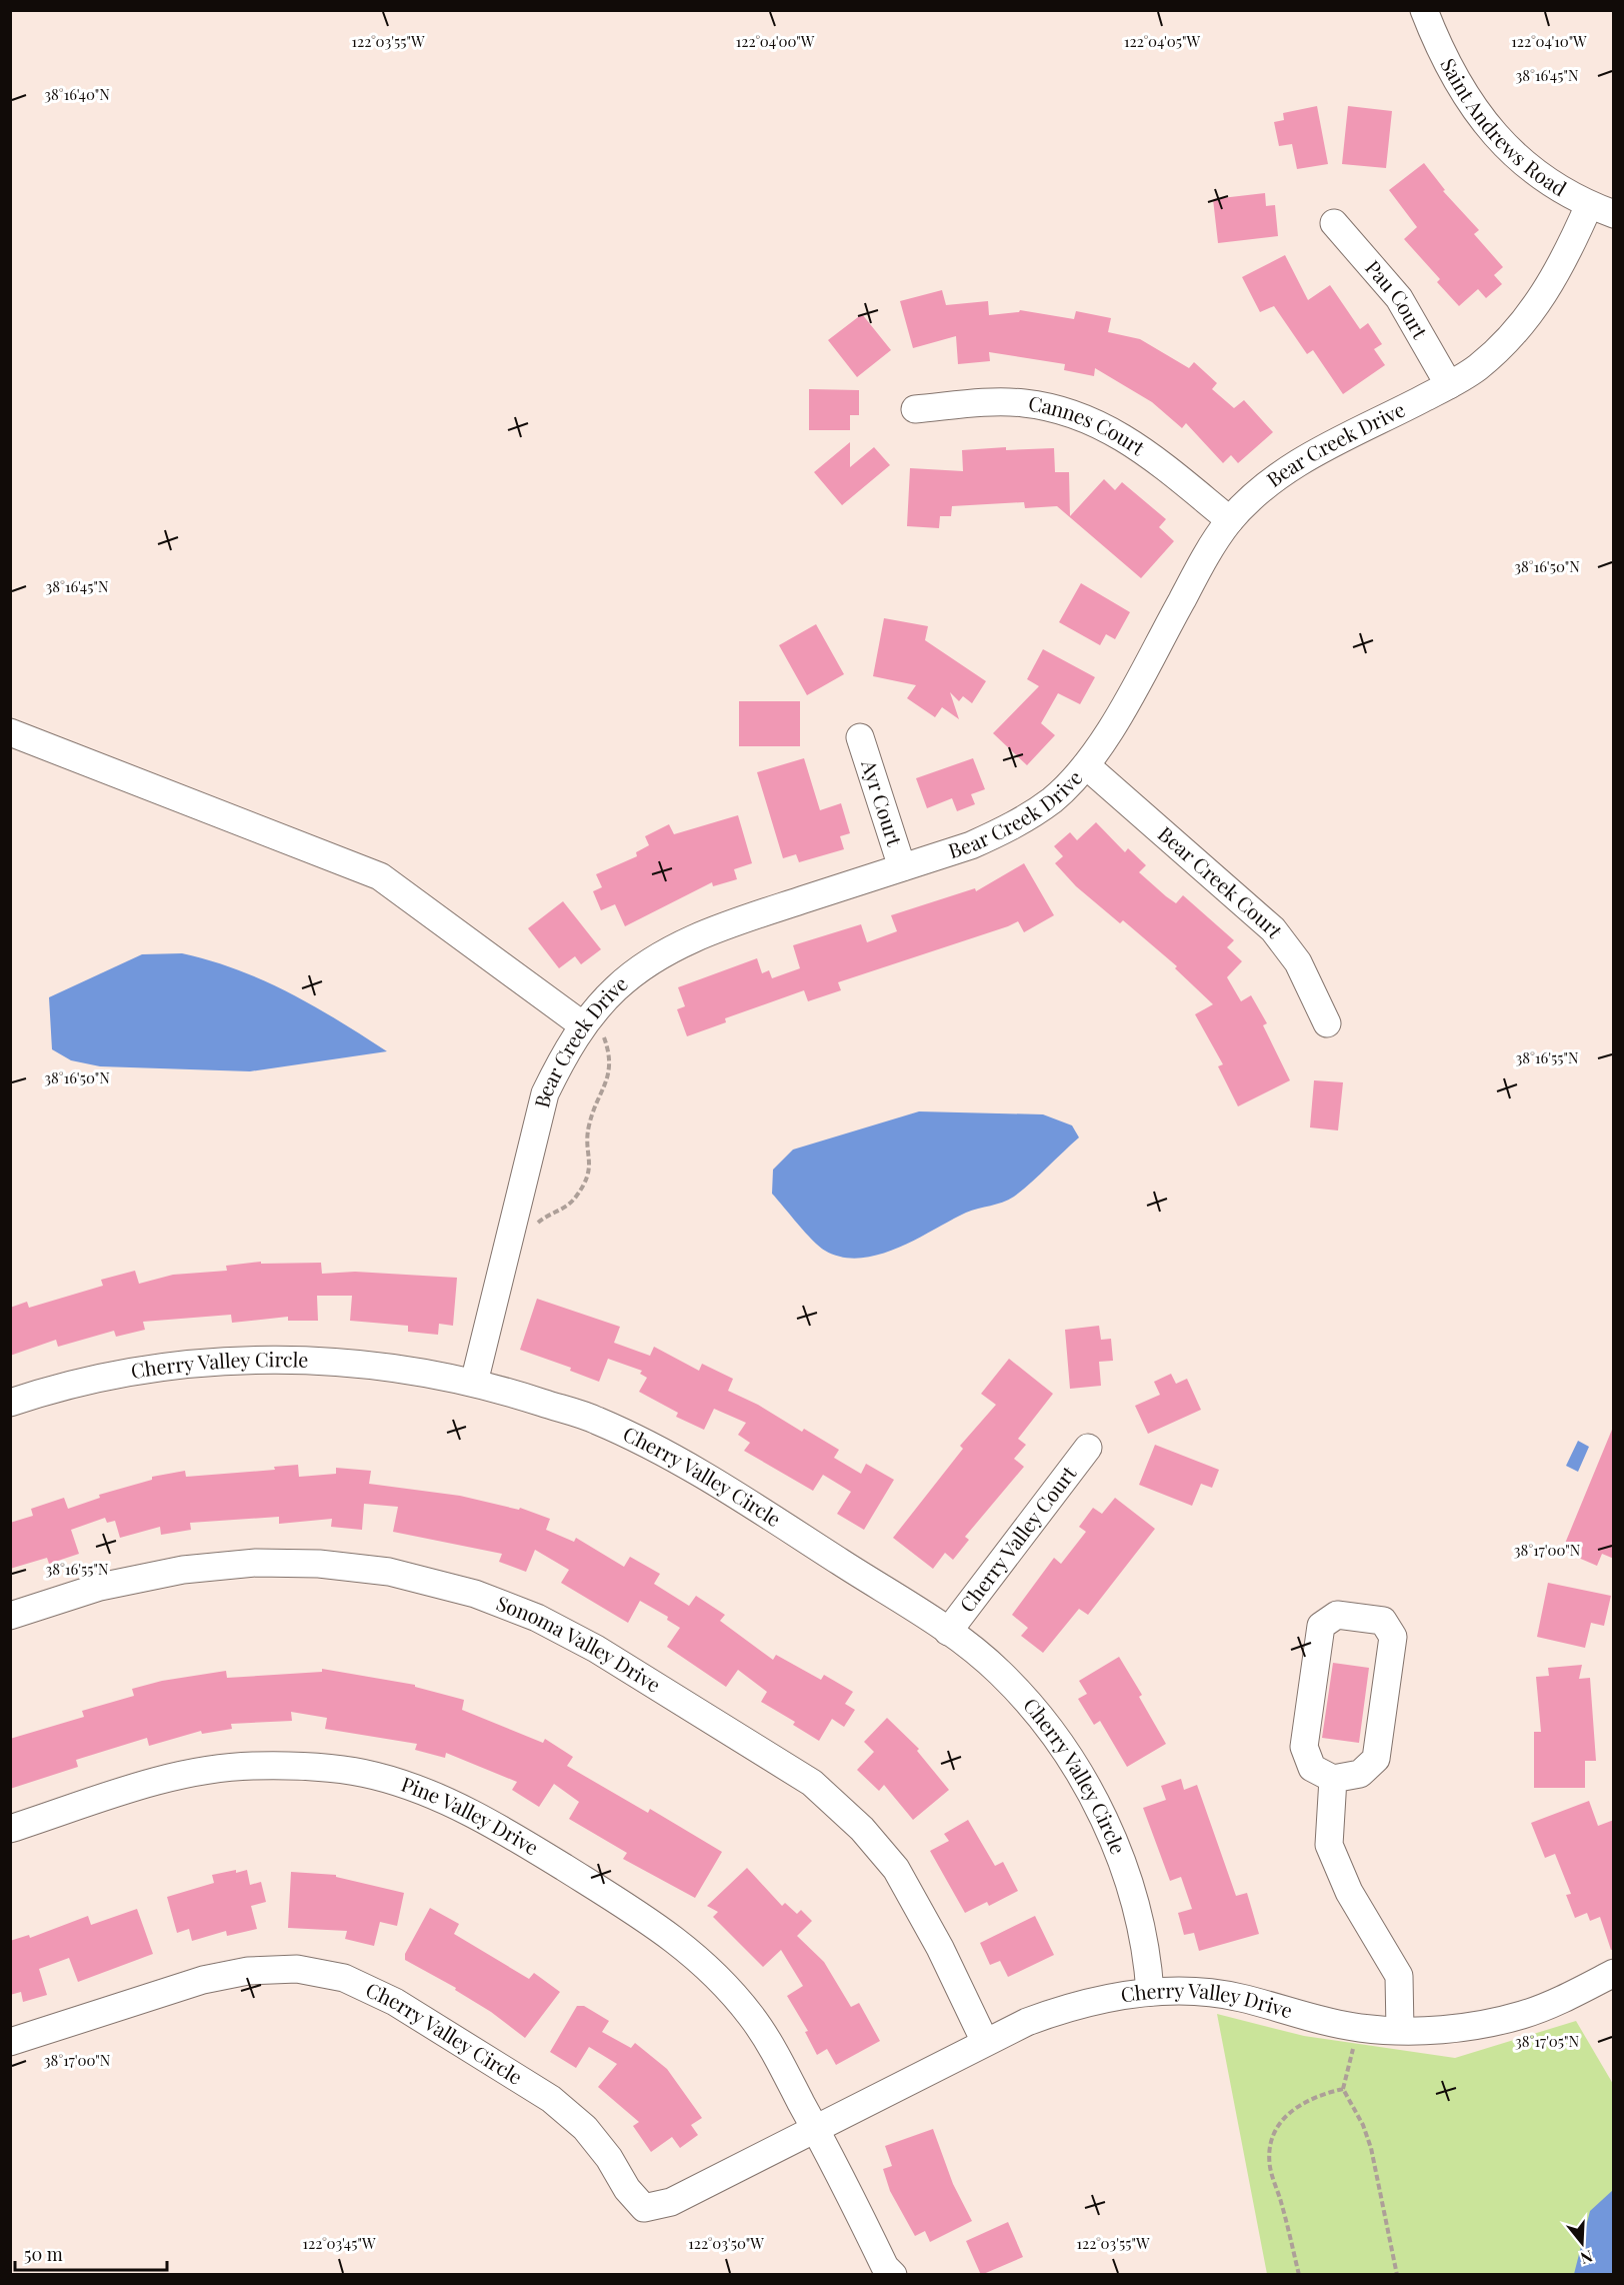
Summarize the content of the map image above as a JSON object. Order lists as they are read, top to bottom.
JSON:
{
  "streets": {
    "street": [
      "Saint Andrews Road",
      "Pau Court",
      "Cannes Court",
      "Bear Creek Drive",
      "Ayr Court",
      "Bear Creek Court",
      "Cherry Valley Circle",
      "Cherry Valley Court",
      "Sonoma Valley Drive",
      "Pine Valley Drive",
      "Cherry Valley Drive"
    ]
  },
  "crossings": [
    ["Saint Andrews Road", "Bear Creek Drive"],
    ["Pau Court", "Bear Creek Drive"],
    ["Cannes Court", "Bear Creek Drive"],
    ["Bear Creek Drive", "Ayr Court"],
    ["Bear Creek Drive", "Bear Creek Court"],
    ["Bear Creek Drive", "Cherry Valley Circle"],
    ["Cherry Valley Circle", "Cherry Valley Court"],
    ["Cherry Valley Circle", "Pine Valley Drive"],
    ["Cherry Valley Circle", "Cherry Valley Drive"],
    ["Sonoma Valley Drive", "Cherry Valley Drive"],
    ["Pine Valley Drive", "Cherry Valley Drive"]
  ],
  "scale_bar": "50 m",
  "north": "bottom",
  "coordinates": [
    "122°03'55\"W",
    "122°04'00\"W",
    "122°04'05\"W",
    "122°04'10\"W",
    "38°16'45\"N",
    "38°16'40\"N",
    "38°16'50\"N",
    "38°16'55\"N",
    "38°17'00\"N",
    "38°17'05\"N",
    "122°03'45\"W",
    "122°03'50\"W"
  ]
}
